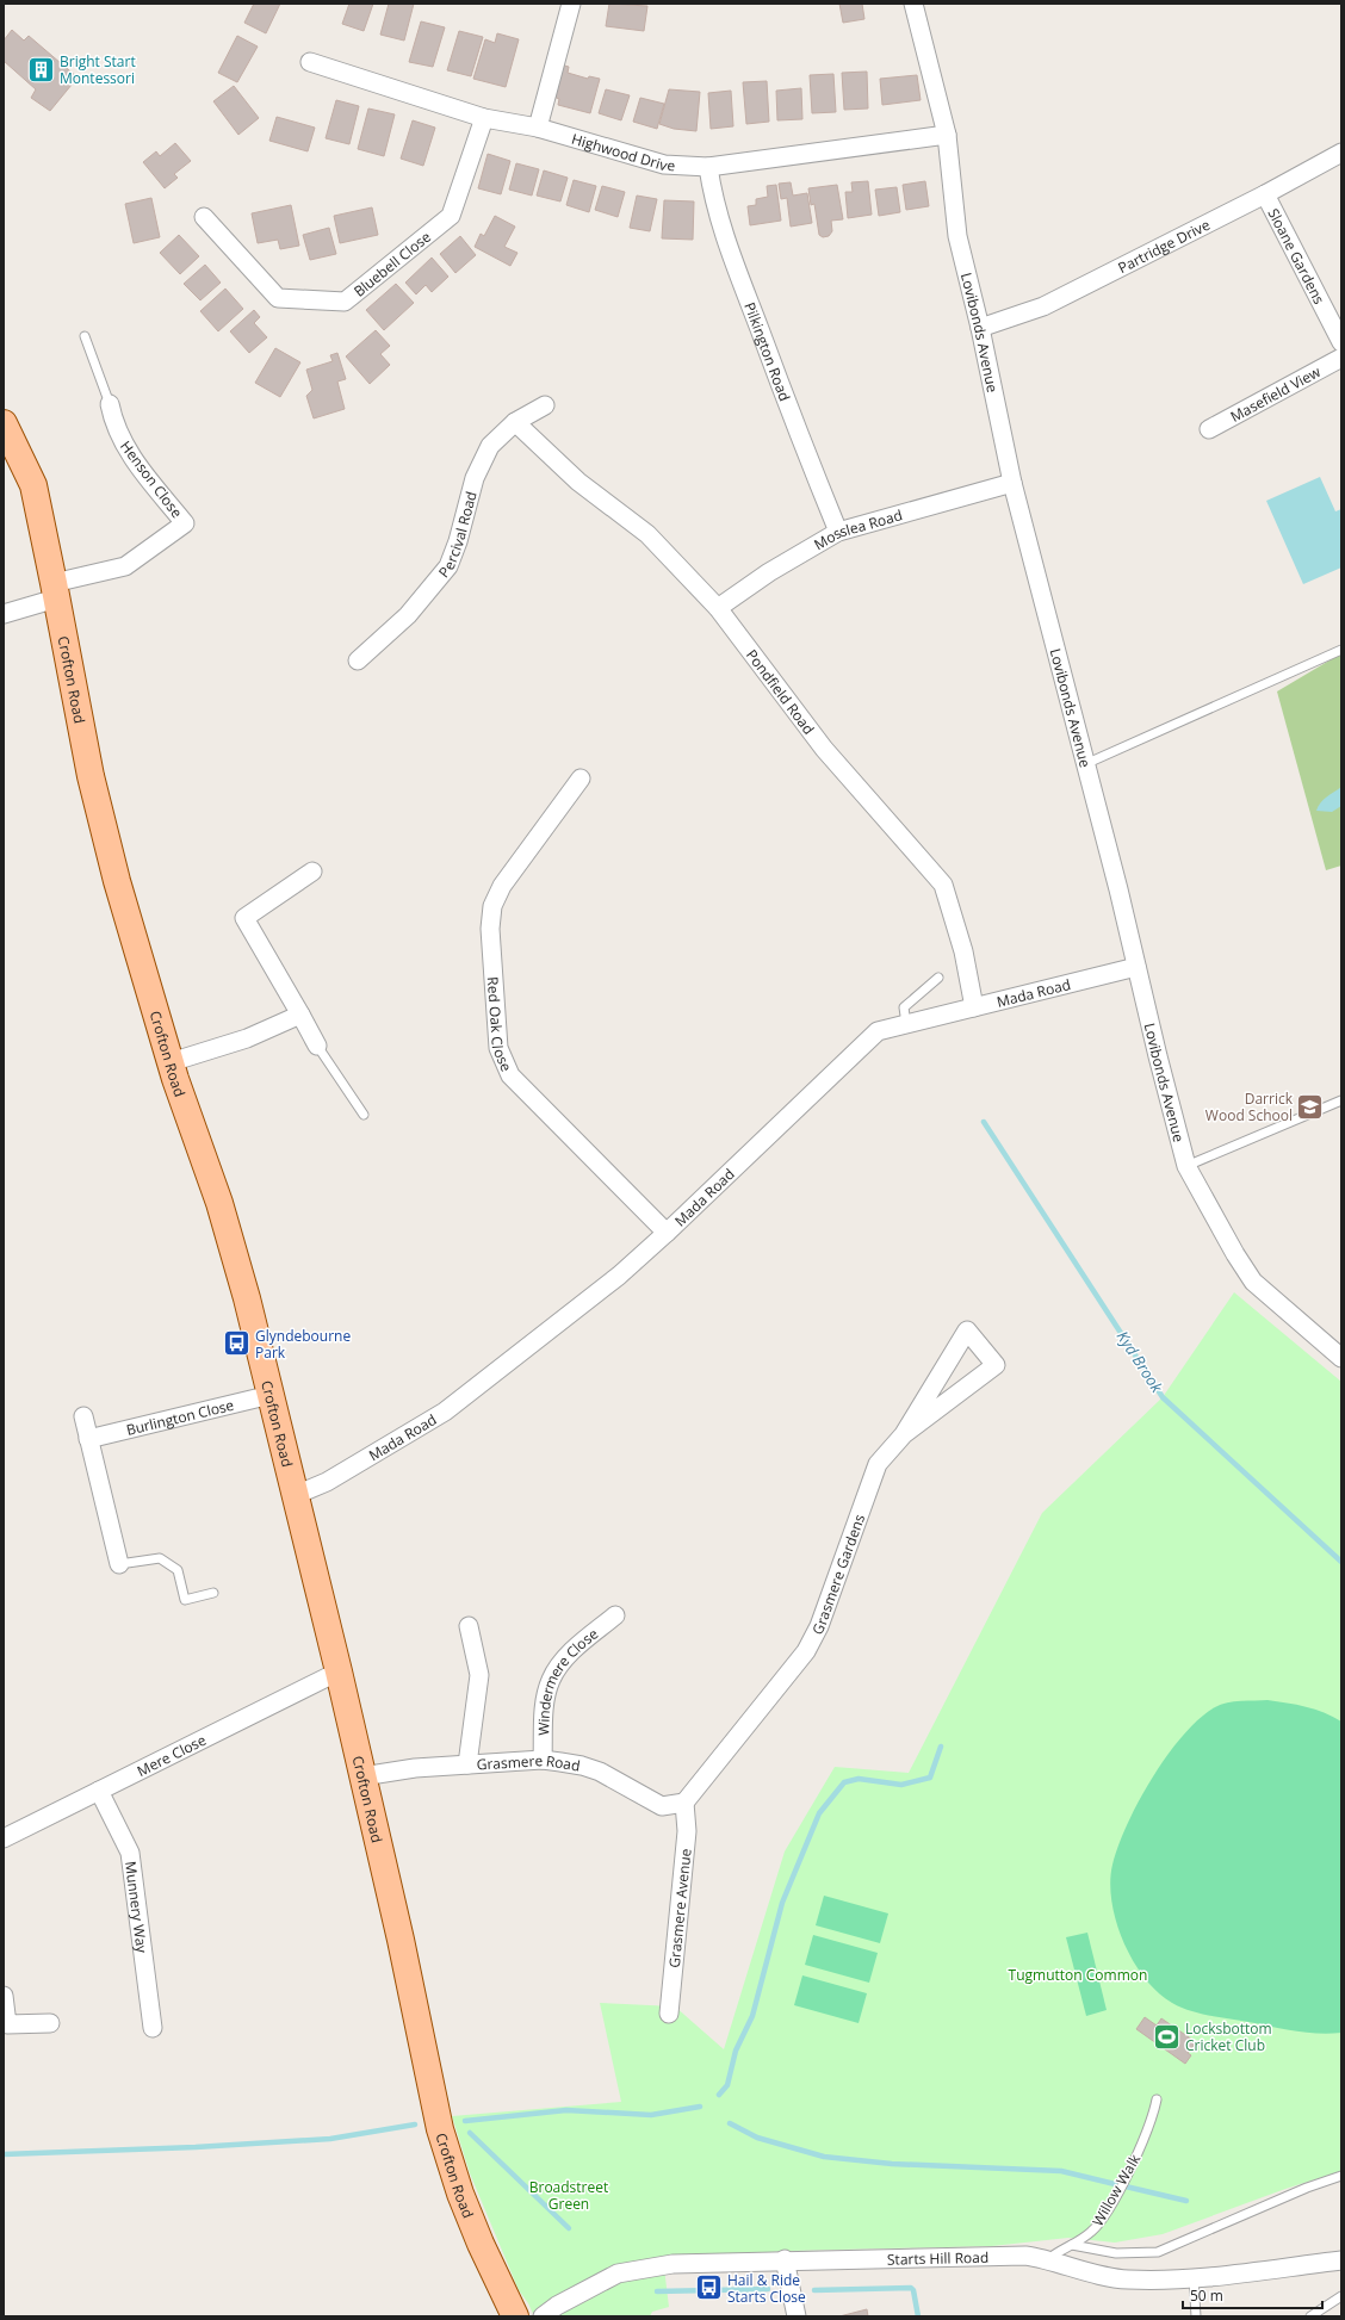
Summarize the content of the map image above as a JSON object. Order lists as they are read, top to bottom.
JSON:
{
  "streets": {
    "main road": ["Crofton Road"],
    "street": [
      "Highwood Drive",
      "Partridge Drive",
      "Sloane Gardens",
      "Bluebell Close",
      "Lovibonds Avenue",
      "Pilkington Road",
      "Masefield View",
      "Henson Close",
      "Mosslea Road",
      "Percival Road",
      "Pondfield Road",
      "Mada Road",
      "Red Oak Close",
      "Burlington Close",
      "Grasmere Gardens",
      "Windermere Close",
      "Mere Close",
      "Grasmere Road",
      "Munnery Way",
      "Grasmere Avenue",
      "Starts Hill Road"
    ],
    "lane": ["Willow Walk"]
  },
  "crossings": [
    ["Highwood Drive", "Bluebell Close"],
    ["Highwood Drive", "Lovibonds Avenue"],
    ["Highwood Drive", "Pilkington Road"],
    ["Partridge Drive", "Sloane Gardens"],
    ["Partridge Drive", "Lovibonds Avenue"],
    ["Lovibonds Avenue", "Mosslea Road"],
    ["Lovibonds Avenue", "Mada Road"],
    ["Pilkington Road", "Mosslea Road"],
    ["Henson Close", "Crofton Road"],
    ["Mosslea Road", "Pondfield Road"],
    ["Percival Road", "Pondfield Road"],
    ["Crofton Road", "Mada Road"],
    ["Crofton Road", "Burlington Close"],
    ["Crofton Road", "Mere Close"],
    ["Crofton Road", "Grasmere Road"],
    ["Pondfield Road", "Mada Road"],
    ["Mada Road", "Red Oak Close"],
    ["Grasmere Gardens", "Grasmere Road"],
    ["Grasmere Gardens", "Grasmere Avenue"],
    ["Windermere Close", "Grasmere Road"],
    ["Mere Close", "Munnery Way"],
    ["Grasmere Road", "Grasmere Avenue"],
    ["Willow Walk", "Starts Hill Road"]
  ],
  "water": ["Kyd Brook"],
  "parks": ["Tugmutton Common", "Broadstreet Green"],
  "places": {
    "building": ["Bright Start Montessori"],
    "school or university": ["Darrick Wood School"],
    "bus stop": ["Glyndebourne Park", "Hail & Ride Starts Close"],
    "sports": ["Locksbottom Cricket Club"]
  },
  "scale_bar": "50 m"
}
